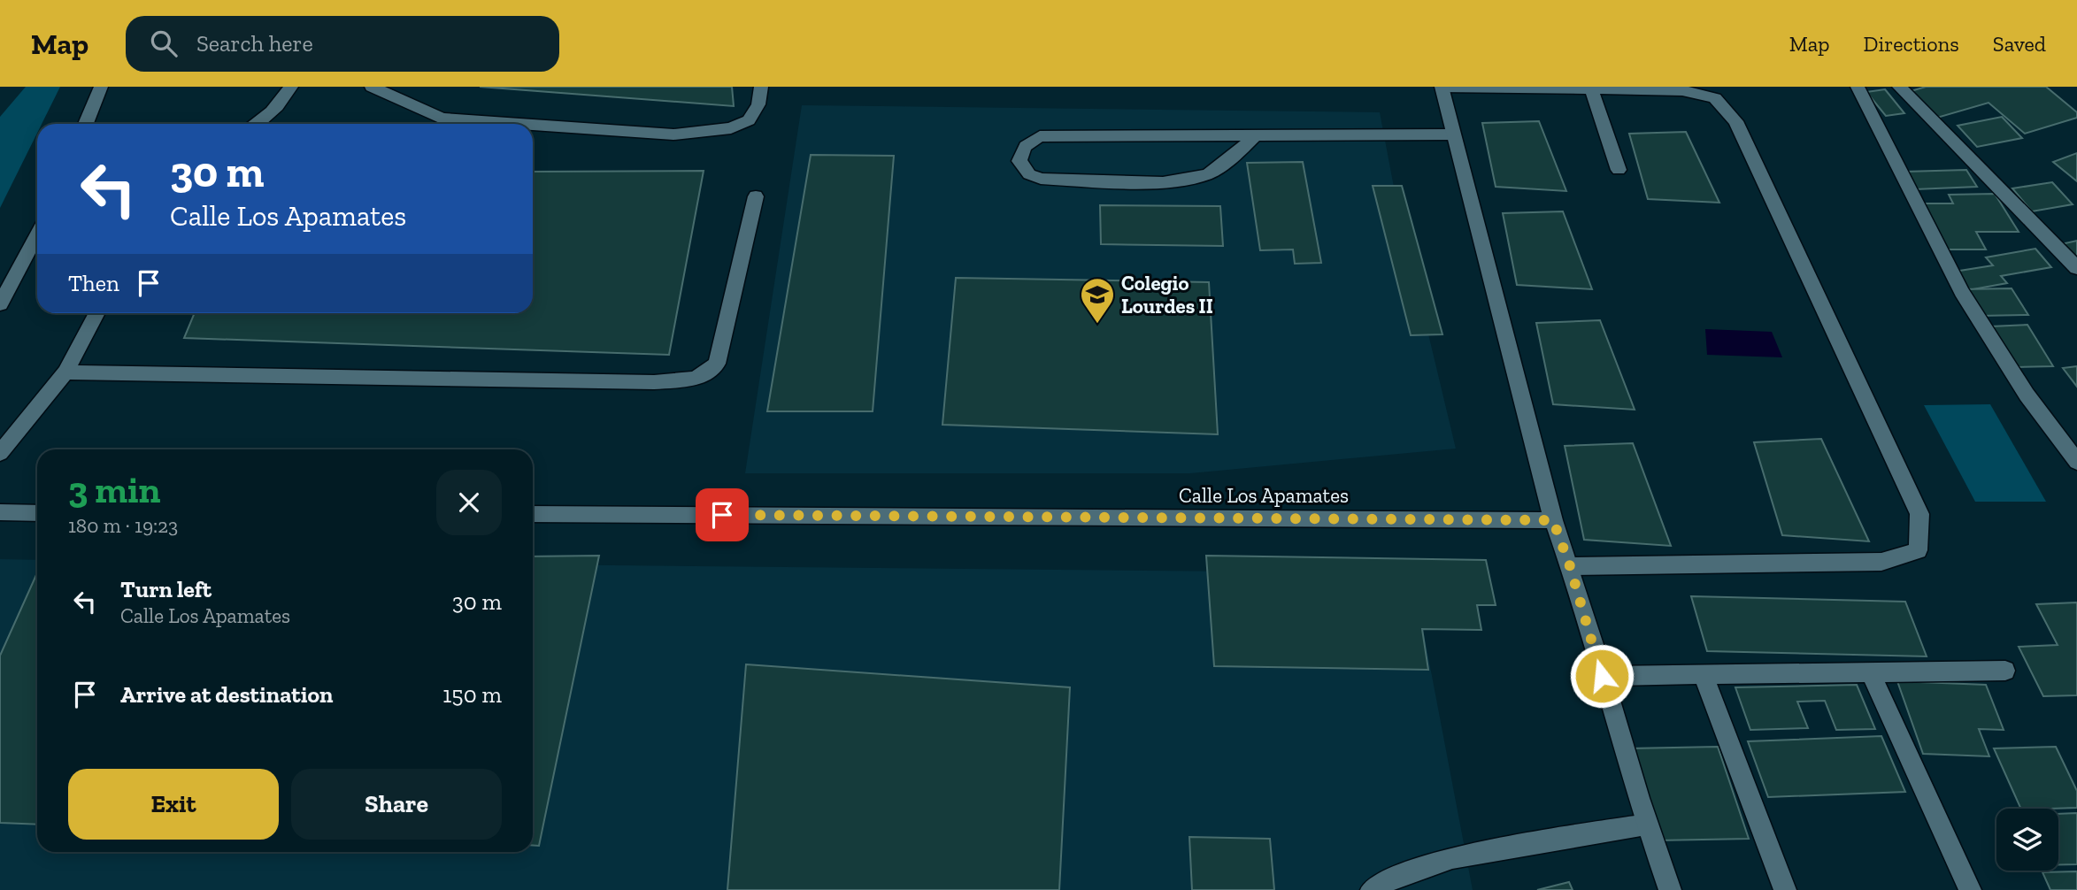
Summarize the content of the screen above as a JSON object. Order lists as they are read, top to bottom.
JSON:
{
  "streets": {
    "street": ["Calle Los Apamates"]
  },
  "places": {
    "school or university": ["Colegio Lourdes II"]
  },
  "page": {
    "header": "Map",
    "search": "Search here",
    "nav": ["Map", "Directions", "Saved"],
    "turn": ["30 m", "Calle Los Apamates"],
    "then": "Then",
    "heading": ["3 min", "180 m · 19:23"],
    "list": [
      {
        "name": "Turn left",
        "note": "Calle Los Apamates",
        "value": "30 m"
      },
      {
        "name": "Arrive at destination",
        "value": "150 m"
      }
    ],
    "buttons": ["Exit", "Share"]
  }
}
